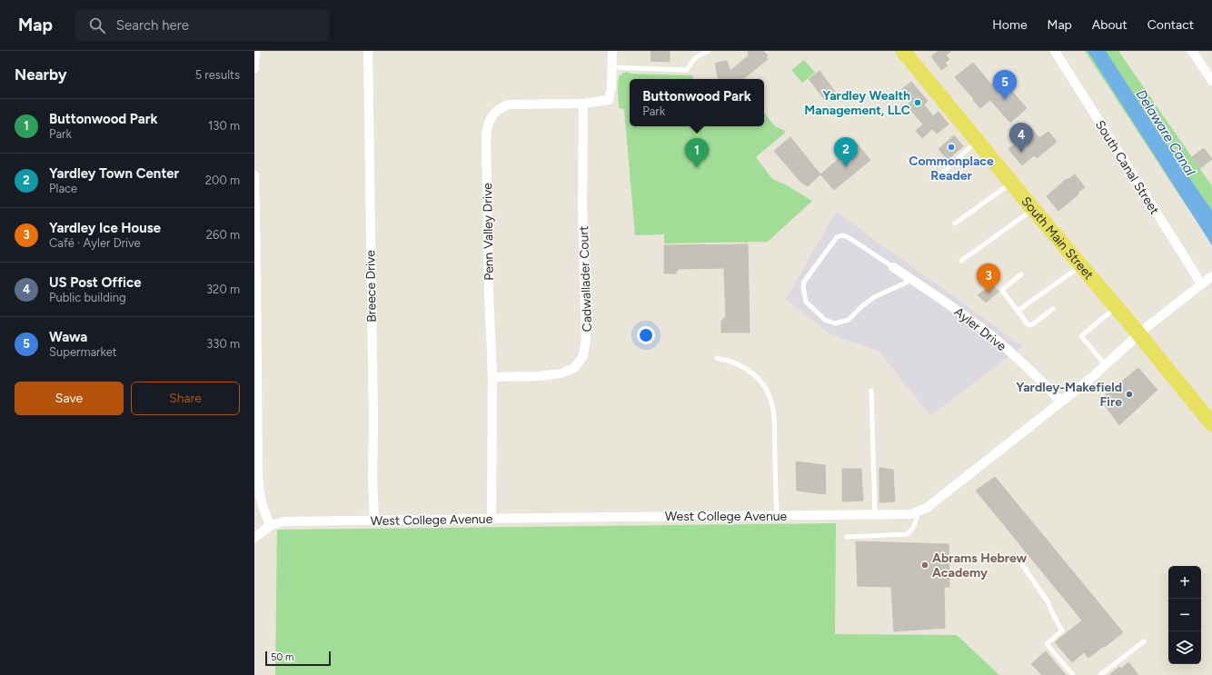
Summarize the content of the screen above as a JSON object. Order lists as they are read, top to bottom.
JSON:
{
  "streets": {
    "main road": ["South Main Street"],
    "street": [
      "South Canal Street",
      "Penn Valley Drive",
      "Cadwallader Court",
      "Breece Drive",
      "Ayler Drive",
      "West College Avenue"
    ]
  },
  "crossings": [
    ["South Canal Street", "West College Avenue"],
    ["Penn Valley Drive", "Cadwallader Court"],
    ["Penn Valley Drive", "West College Avenue"],
    ["South Main Street", "West College Avenue"],
    ["Breece Drive", "West College Avenue"],
    ["Ayler Drive", "West College Avenue"]
  ],
  "water": ["Delaware Canal"],
  "places": [
    "Yardley Wealth Management, LLC",
    "Commonplace Reader",
    "Yardley-Makefield Fire",
    "Abrams Hebrew Academy"
  ],
  "scale_bar": "50 m",
  "page": {
    "header": "Map",
    "search": "Search here",
    "nav": [
      "Home",
      "Map",
      "About",
      "Contact"
    ],
    "heading": ["Nearby", "5 results"],
    "pins": [
      "5",
      "4",
      "2",
      "1",
      "3"
    ],
    "popup": ["Buttonwood Park", "Park"],
    "list": [
      {
        "mark": "1",
        "name": "Buttonwood Park",
        "note": "Park",
        "value": "130 m"
      },
      {
        "mark": "2",
        "name": "Yardley Town Center",
        "note": "Place",
        "value": "200 m"
      },
      {
        "mark": "3",
        "name": "Yardley Ice House",
        "note": "Café · Ayler Drive",
        "value": "260 m"
      },
      {
        "mark": "4",
        "name": "US Post Office",
        "note": "Public building",
        "value": "320 m"
      },
      {
        "mark": "5",
        "name": "Wawa",
        "note": "Supermarket",
        "value": "330 m"
      }
    ],
    "buttons": ["Save", "Share"],
    "map_buttons": ["+", "−"],
    "scale": "50 m"
  }
}
